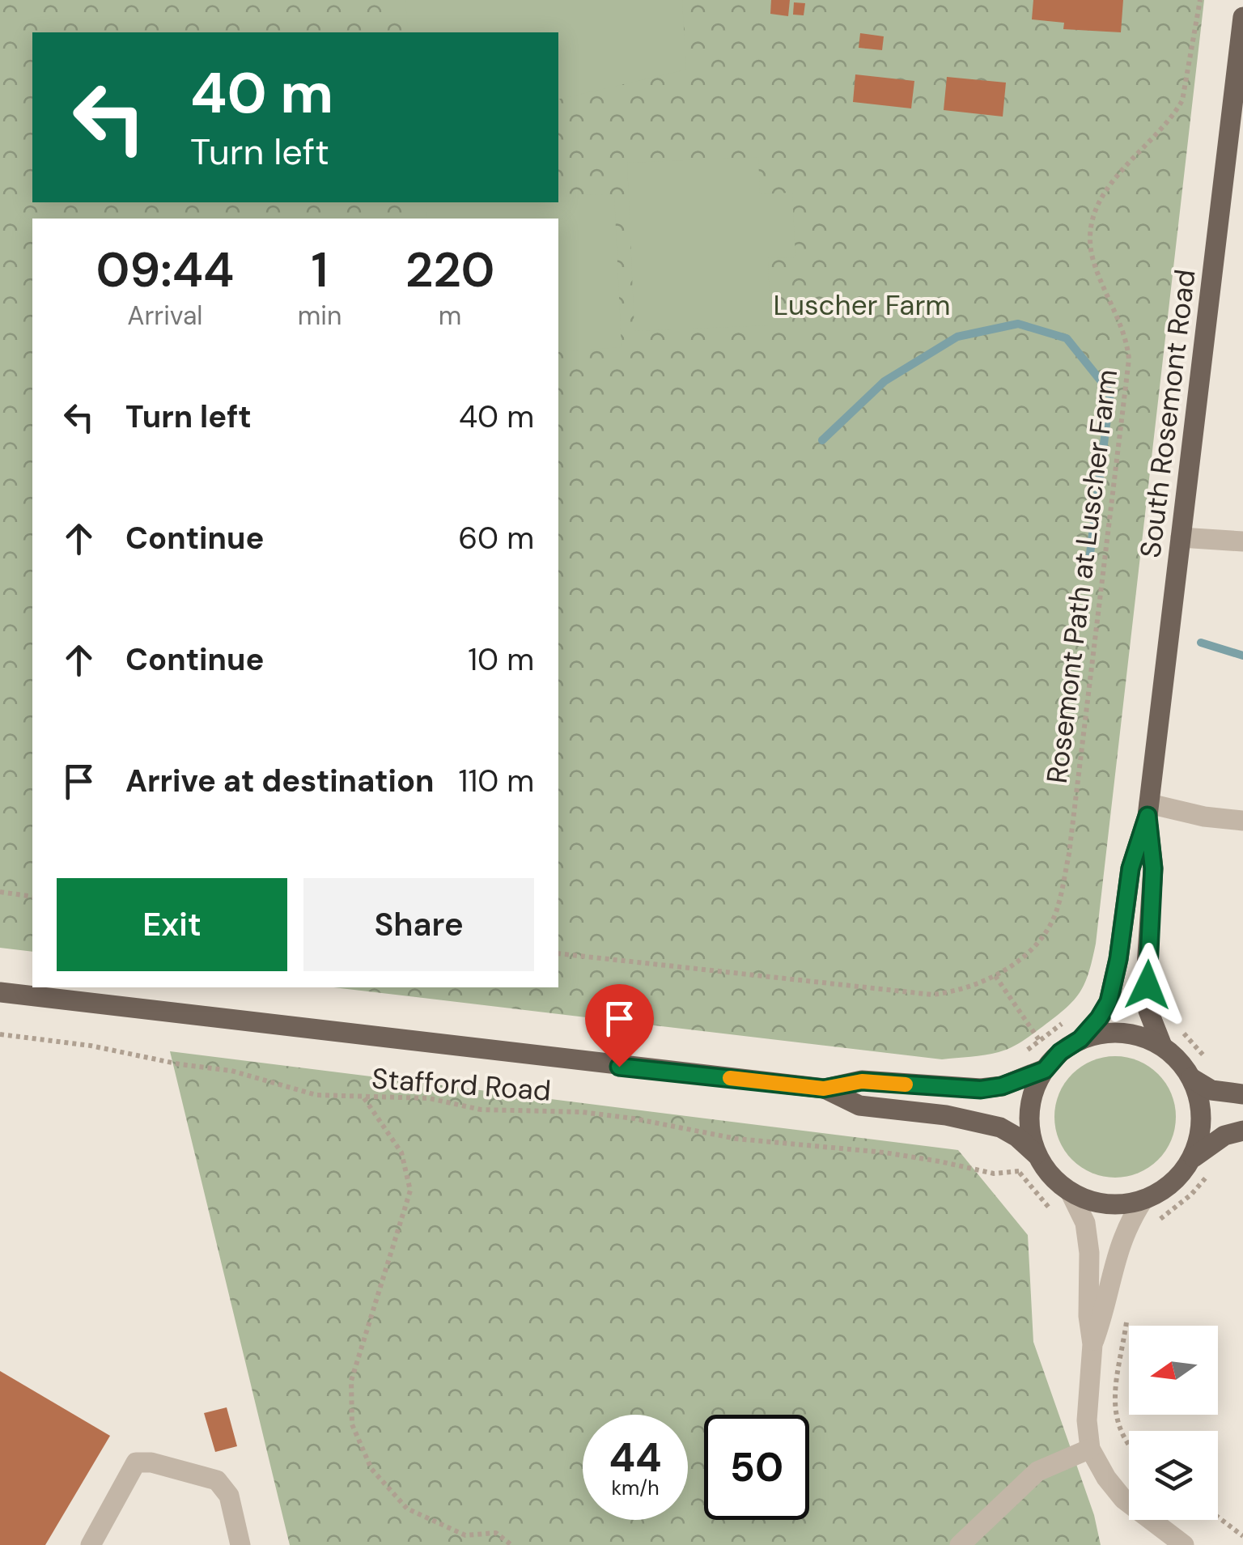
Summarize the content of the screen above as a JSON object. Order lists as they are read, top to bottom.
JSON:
{
  "streets": {
    "main road": ["South Rosemont Road"],
    "path": ["Rosemont Path at Luscher Farm", "Stafford Road"]
  },
  "parks": ["Luscher Farm"],
  "north": "left",
  "page": {
    "turn": ["40 m", "Turn left"],
    "eta": [
      "09:44",
      "Arrival",
      "1",
      "min",
      "220",
      "m"
    ],
    "list": [
      {
        "name": "Turn left",
        "value": "40 m"
      },
      {
        "name": "Continue",
        "value": "60 m"
      },
      {
        "name": "Continue",
        "value": "10 m"
      },
      {
        "name": "Arrive at destination",
        "value": "110 m"
      }
    ],
    "buttons": ["Exit", "Share"],
    "speed": "44 km/h",
    "limit": "50"
  }
}
